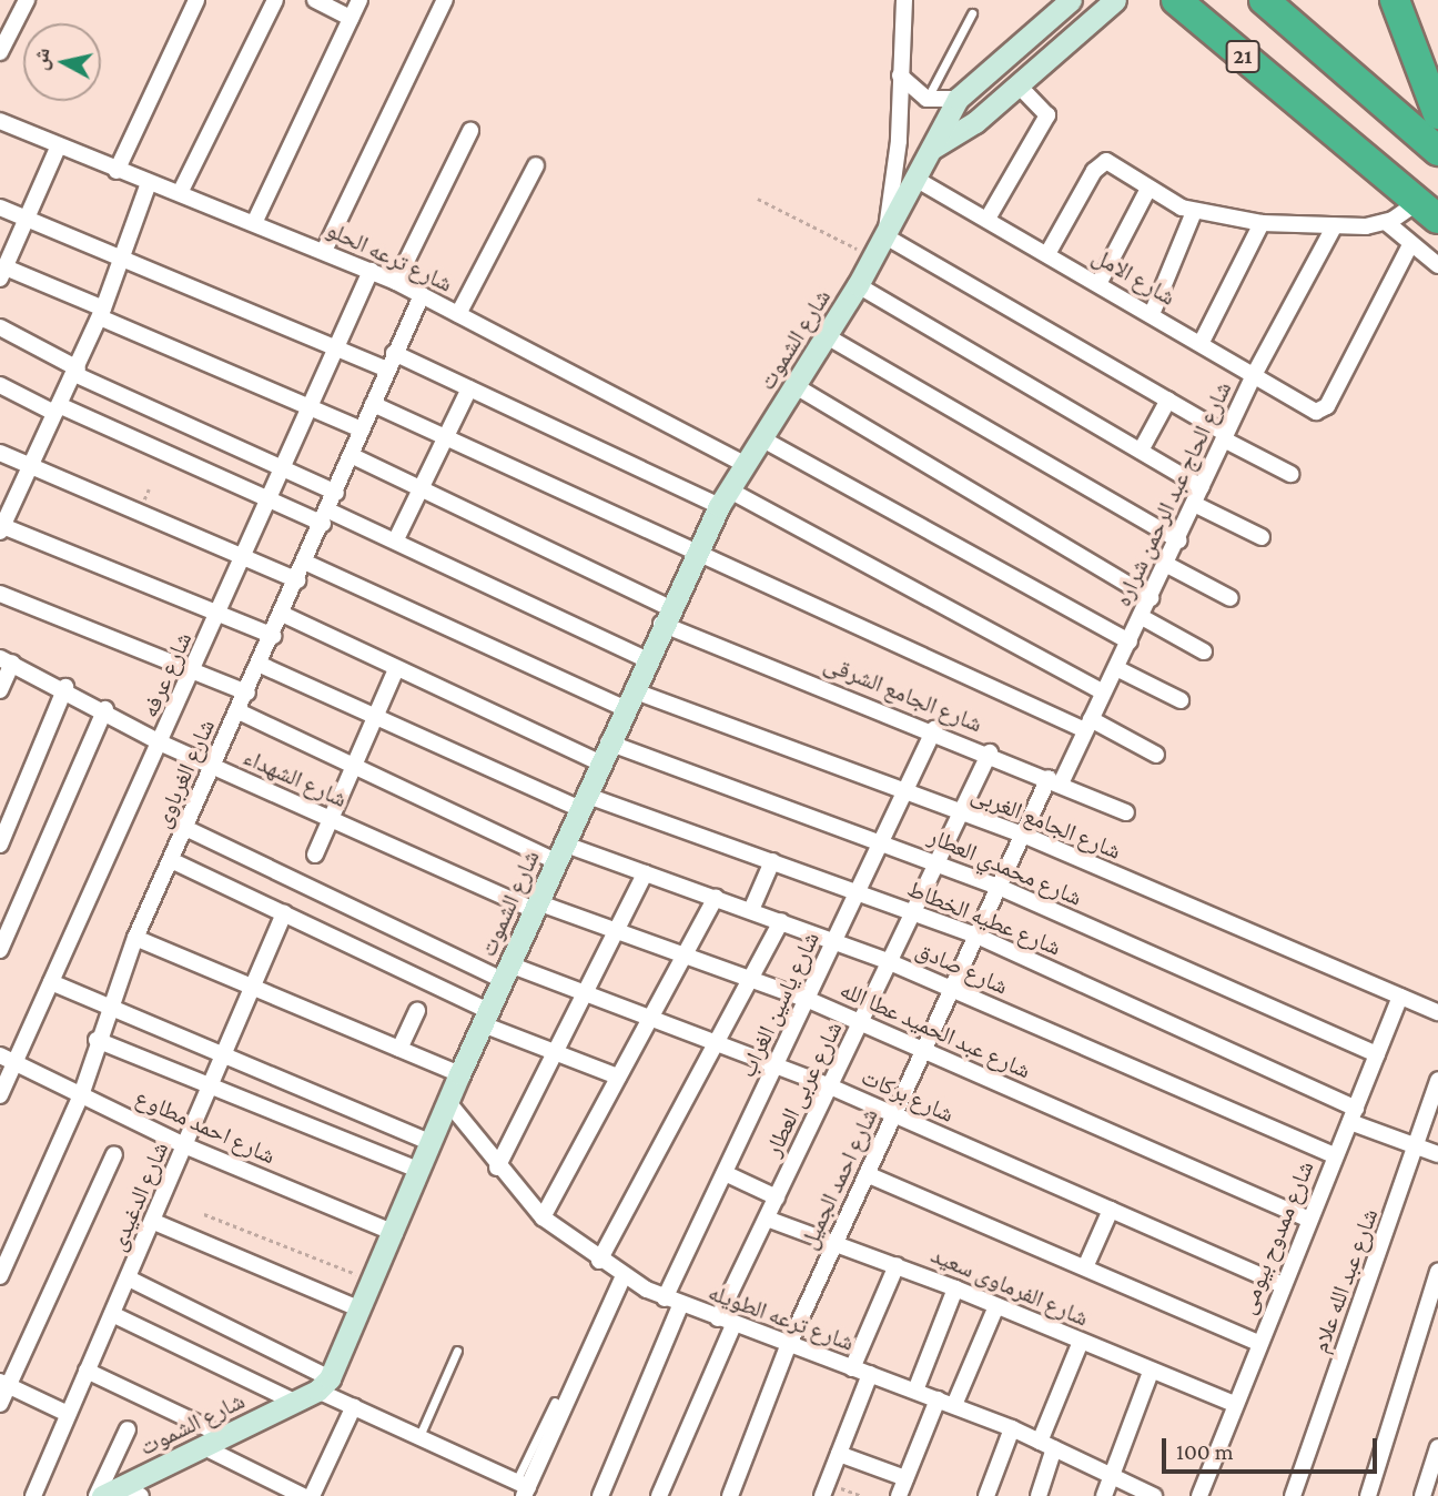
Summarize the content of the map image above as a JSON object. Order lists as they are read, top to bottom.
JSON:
{
  "streets": {
    "highway": ["21"],
    "street": [
      "شارع ترعه الحلو",
      "شارع الامل",
      "شارع الشموت",
      "شارع الحاج عبد الرحمن شراره",
      "شارع عرفه",
      "شارع الجامع الشرقى",
      "شارع الغرباوى",
      "شارع الشهداء",
      "شارع الجامع الغربى",
      "شارع محمدي العطار",
      "شارع عطيه الخطاط",
      "شارع صادق",
      "شارع ياسين الغراب",
      "شارع عبد الحميد عطا الله",
      "شارع عربى العطار",
      "شارع بركات",
      "شارع احمد مطاوع",
      "شارع احمد الجميل",
      "شارع الدغيدى",
      "شارع ممدوح بيومى",
      "شارع عبد الله علام",
      "شارع الفرماوى سعيد",
      "شارع ترعه الطويله"
    ]
  },
  "crossings": [
    ["شارع ترعه الحلو", "شارع الشموت"],
    ["شارع ترعه الحلو", "شارع عرفه"],
    ["شارع ترعه الحلو", "شارع الغرباوى"],
    ["شارع الامل", "شارع الشموت"],
    ["شارع الامل", "شارع الحاج عبد الرحمن شراره"],
    ["شارع الشموت", "شارع الجامع الشرقى"],
    ["شارع الشموت", "شارع الشهداء"],
    ["شارع الشموت", "شارع الجامع الغربى"],
    ["شارع الشموت", "شارع محمدي العطار"],
    ["شارع الشموت", "شارع عطيه الخطاط"],
    ["شارع الشموت", "شارع صادق"],
    ["شارع الشموت", "شارع عبد الحميد عطا الله"],
    ["شارع الشموت", "شارع بركات"],
    ["شارع الشموت", "شارع احمد مطاوع"],
    ["شارع الشموت", "شارع ترعه الطويله"],
    ["شارع الحاج عبد الرحمن شراره", "شارع الجامع الشرقى"],
    ["شارع الحاج عبد الرحمن شراره", "شارع احمد الجميل"],
    ["شارع عرفه", "شارع الشهداء"],
    ["شارع عرفه", "شارع احمد مطاوع"],
    ["شارع الجامع الشرقى", "شارع الغرباوى"],
    ["شارع الجامع الشرقى", "شارع ياسين الغراب"],
    ["شارع الجامع الشرقى", "شارع عربى العطار"],
    ["شارع الجامع الشرقى", "شارع احمد الجميل"],
    ["شارع الغرباوى", "شارع الشهداء"],
    ["شارع الغرباوى", "شارع الجامع الغربى"],
    ["شارع الغرباوى", "شارع عطيه الخطاط"],
    ["شارع الغرباوى", "شارع صادق"],
    ["شارع الغرباوى", "شارع بركات"],
    ["شارع الغرباوى", "شارع احمد مطاوع"],
    ["شارع الشهداء", "شارع عبد الحميد عطا الله"],
    ["شارع الجامع الغربى", "شارع ياسين الغراب"],
    ["شارع الجامع الغربى", "شارع عربى العطار"],
    ["شارع الجامع الغربى", "شارع احمد الجميل"],
    ["شارع الجامع الغربى", "شارع ممدوح بيومى"],
    ["شارع محمدي العطار", "شارع ياسين الغراب"],
    ["شارع محمدي العطار", "شارع عربى العطار"],
    ["شارع محمدي العطار", "شارع احمد الجميل"],
    ["شارع محمدي العطار", "شارع ممدوح بيومى"],
    ["شارع عطيه الخطاط", "شارع ياسين الغراب"],
    ["شارع عطيه الخطاط", "شارع عربى العطار"],
    ["شارع عطيه الخطاط", "شارع احمد الجميل"],
    ["شارع عطيه الخطاط", "شارع ممدوح بيومى"],
    ["شارع عطيه الخطاط", "شارع عبد الله علام"],
    ["شارع صادق", "شارع ياسين الغراب"],
    ["شارع صادق", "شارع عربى العطار"],
    ["شارع صادق", "شارع احمد الجميل"],
    ["شارع صادق", "شارع ممدوح بيومى"],
    ["شارع ياسين الغراب", "شارع عبد الحميد عطا الله"],
    ["شارع ياسين الغراب", "شارع بركات"],
    ["شارع ياسين الغراب", "شارع ترعه الطويله"],
    ["شارع عبد الحميد عطا الله", "شارع عربى العطار"],
    ["شارع عبد الحميد عطا الله", "شارع احمد الجميل"],
    ["شارع عبد الحميد عطا الله", "شارع ممدوح بيومى"],
    ["شارع عربى العطار", "شارع بركات"],
    ["شارع عربى العطار", "شارع الفرماوى سعيد"],
    ["شارع عربى العطار", "شارع ترعه الطويله"],
    ["شارع بركات", "شارع احمد الجميل"],
    ["شارع بركات", "شارع ممدوح بيومى"],
    ["شارع احمد مطاوع", "شارع الدغيدى"],
    ["شارع احمد الجميل", "شارع الفرماوى سعيد"],
    ["شارع احمد الجميل", "شارع ترعه الطويله"],
    ["شارع ممدوح بيومى", "شارع الفرماوى سعيد"]
  ],
  "scale_bar": "100 m",
  "north": "left"
}
